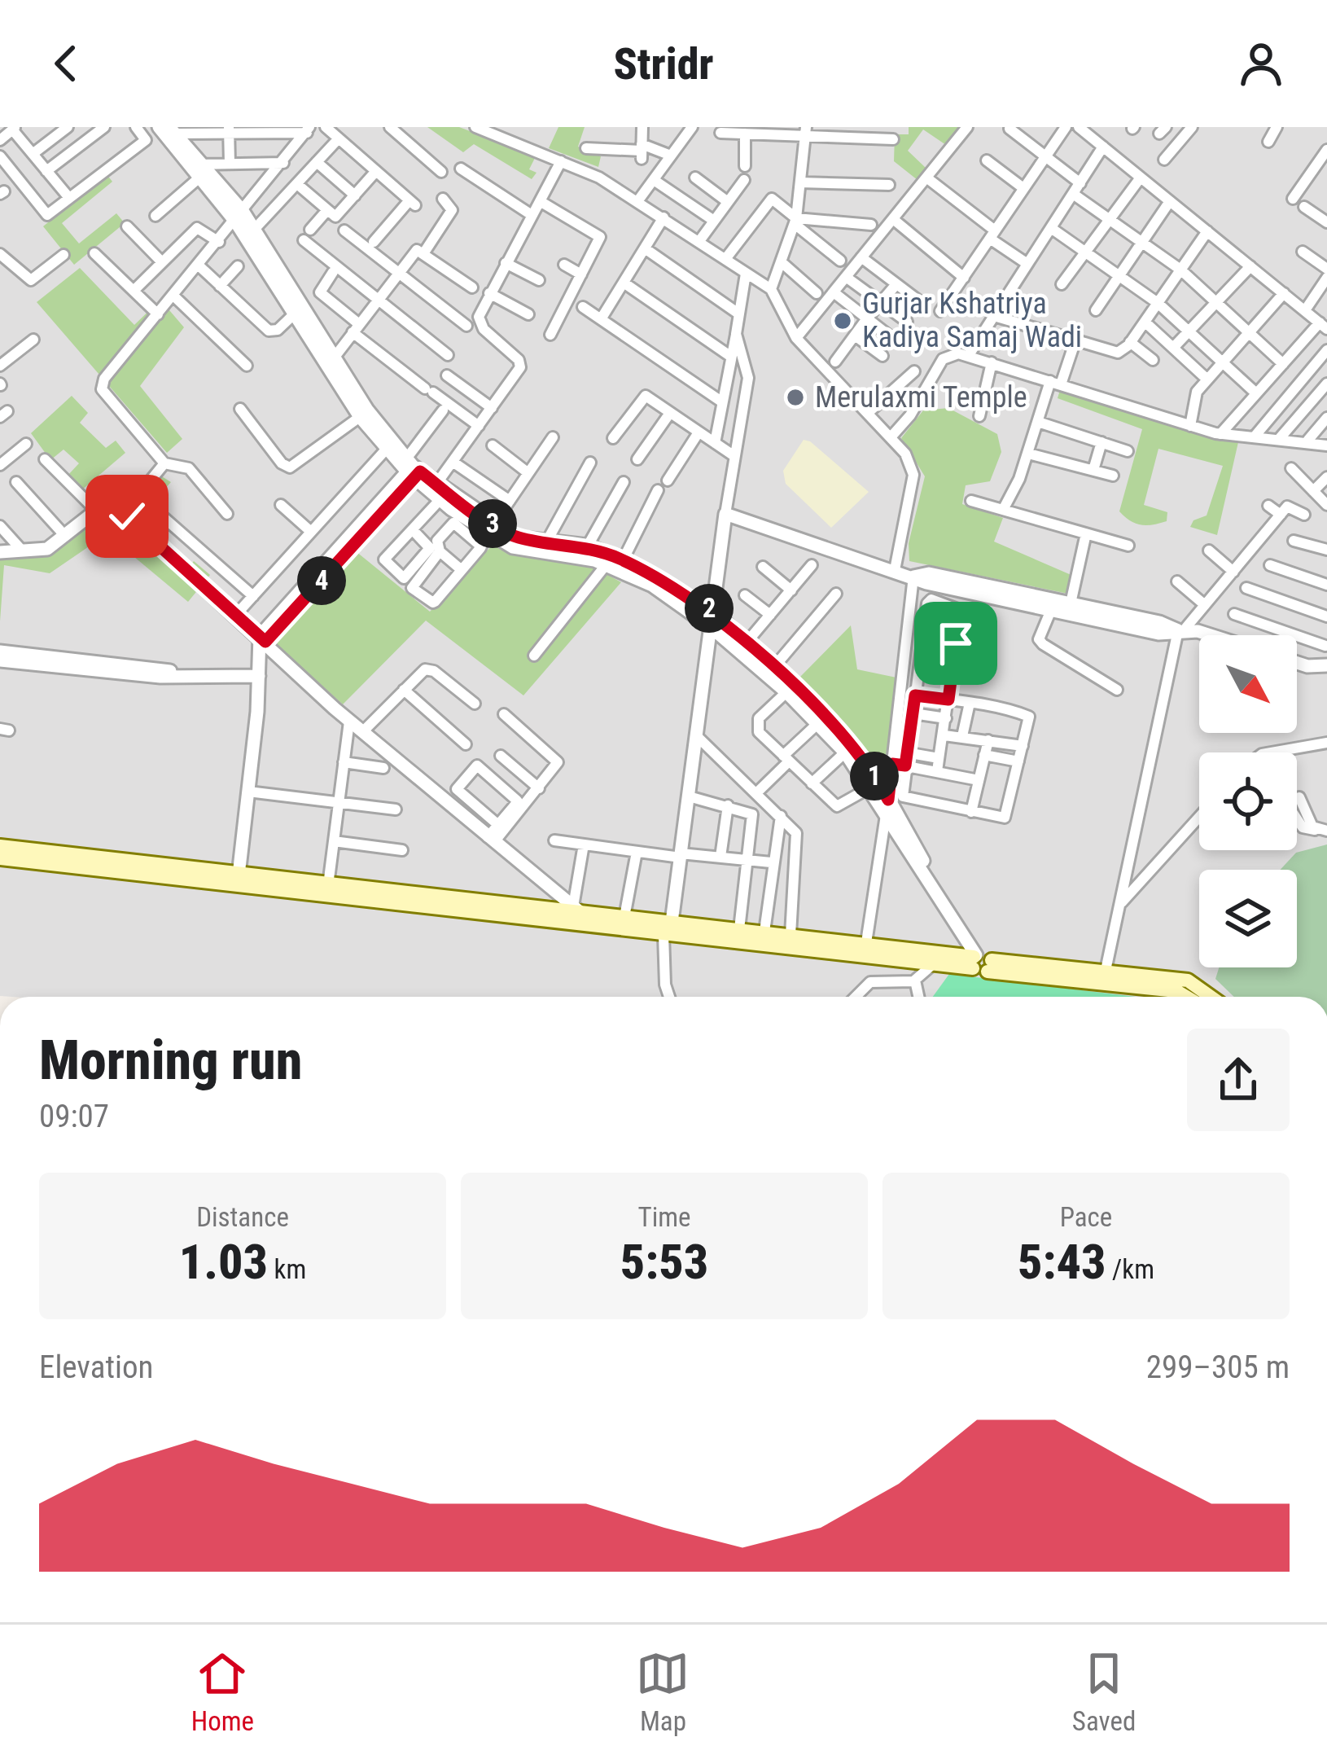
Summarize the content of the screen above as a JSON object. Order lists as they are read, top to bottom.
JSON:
{
  "places": ["Gurjar Kshatriya Kadiya Samaj Wadi", "Merulaxmi Temple"],
  "north": "bottom right",
  "page": {
    "header": "Stridr",
    "pins": [
      "3",
      "4",
      "2",
      "1"
    ],
    "heading": ["Morning run", "09:07"],
    "stats": [
      ["Distance", "1.03 km"],
      ["Time", "5:53"],
      ["Pace", "5:43 /km"]
    ],
    "chart": ["Elevation", "299–305 m"],
    "tabs": ["Home", "Map", "Saved"]
  }
}
